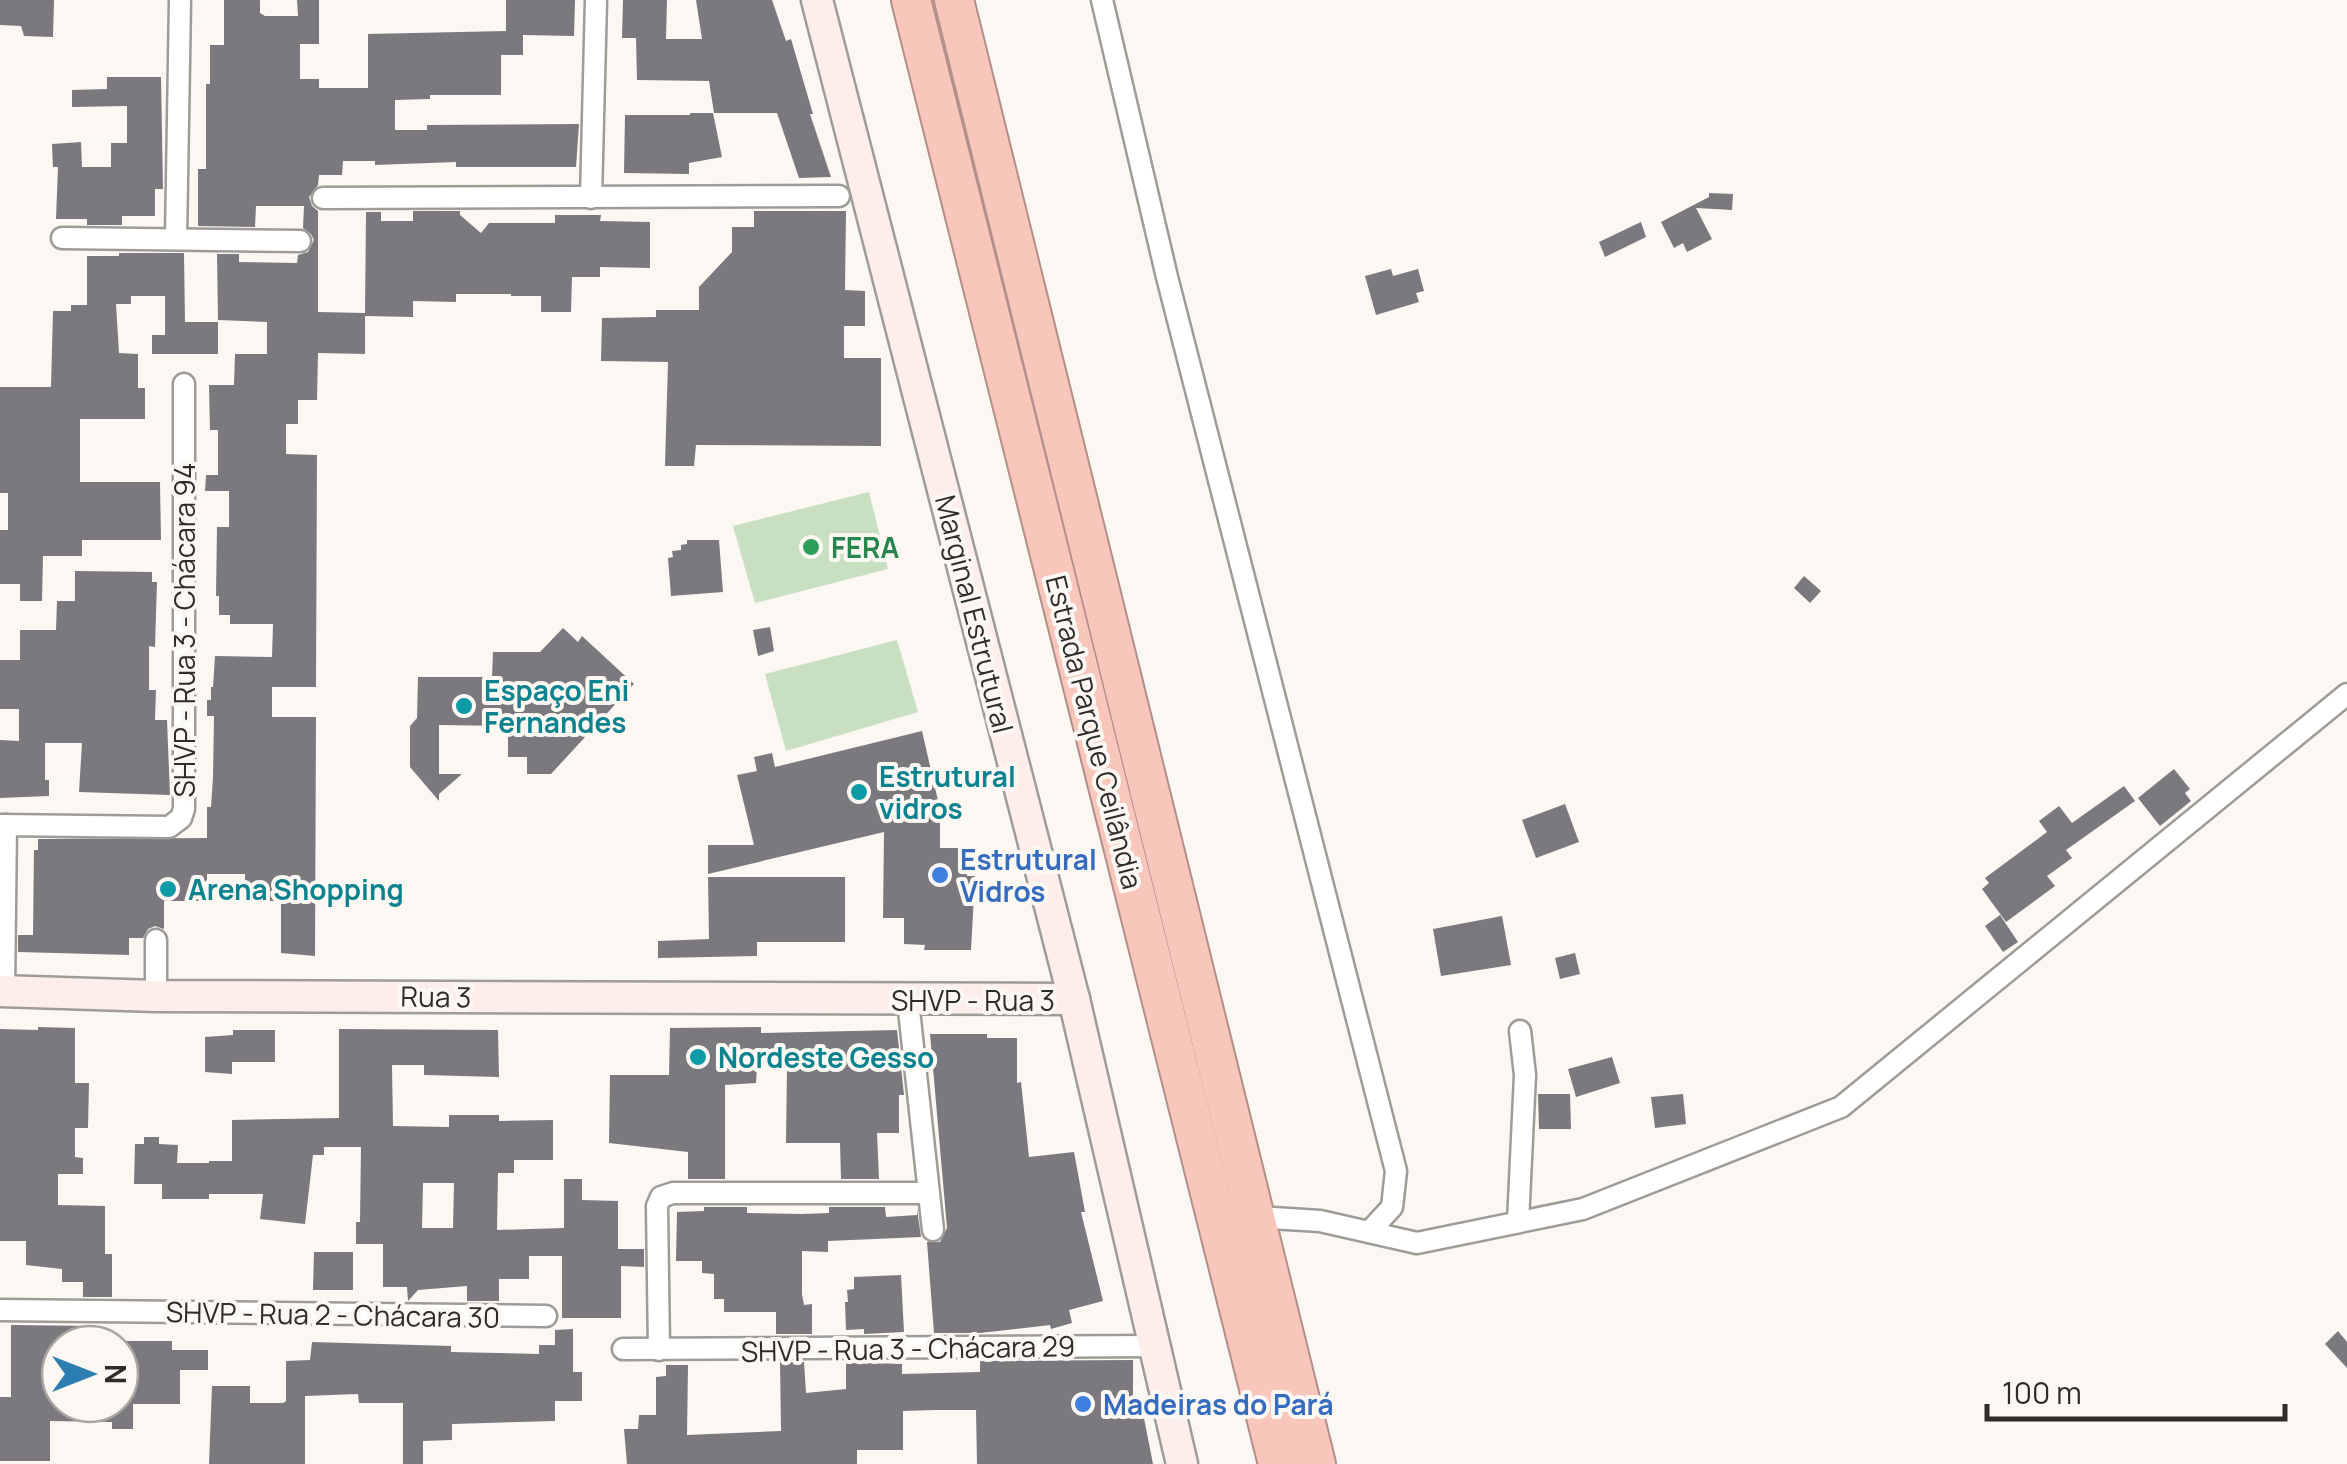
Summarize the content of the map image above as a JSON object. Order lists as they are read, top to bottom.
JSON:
{
  "streets": {
    "highway": ["Estrada Parque Ceilândia"],
    "main road": ["Marginal Estrutural", "Rua 3", "SHVP - Rua 3"],
    "street": ["SHVP - Rua 3 - Chácara 94", "SHVP - Rua 2 - Chácara 30", "SHVP - Rua 3 - Chácara 29"]
  },
  "crossings": [
    ["Marginal Estrutural", "SHVP - Rua 3"],
    ["Marginal Estrutural", "SHVP - Rua 3 - Chácara 29"],
    ["SHVP - Rua 3 - Chácara 94", "Rua 3"],
    ["Rua 3", "SHVP - Rua 3"]
  ],
  "places": [
    "FERA",
    "Espaço Eni Fernandes",
    "Estrutural vidros",
    "Estrutural Vidros",
    "Arena Shopping",
    "Nordeste Gesso",
    "Madeiras do Pará"
  ],
  "scale_bar": "100 m",
  "north": "right"
}
